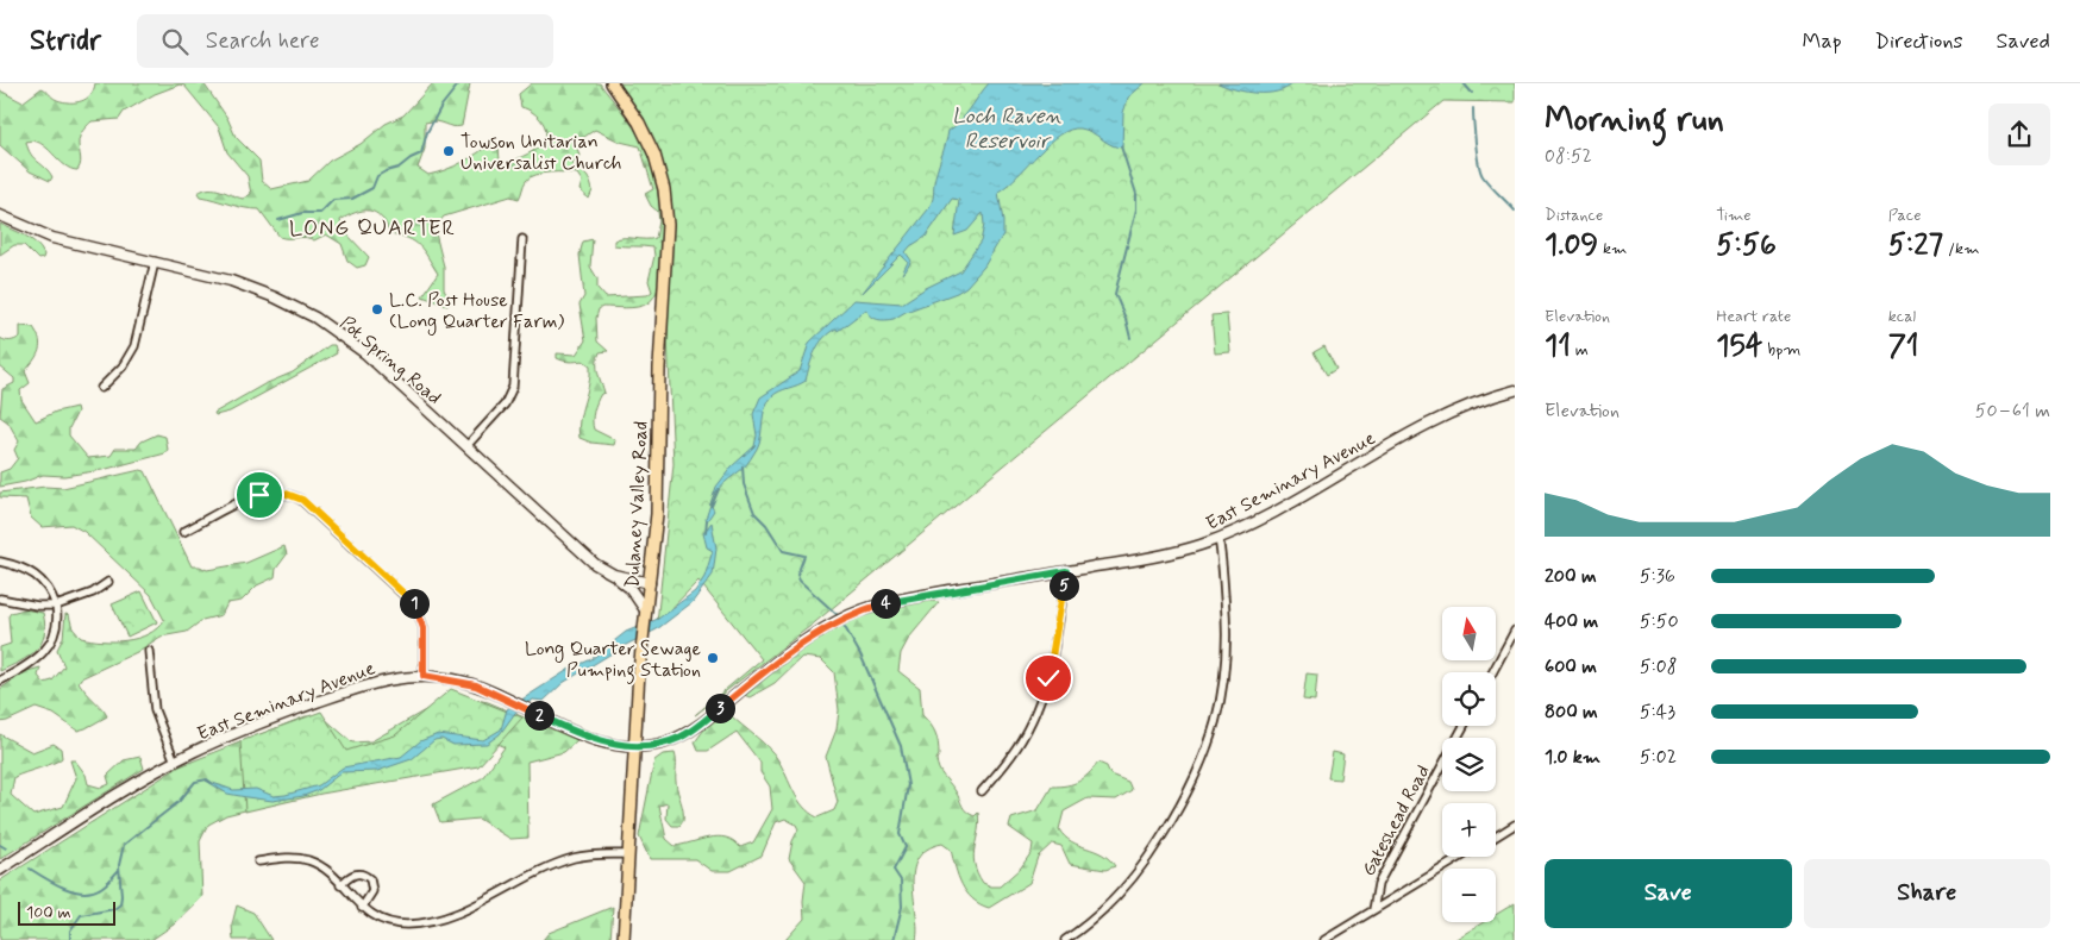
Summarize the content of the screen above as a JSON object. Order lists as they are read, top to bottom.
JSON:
{
  "streets": {
    "main road": ["Dulaney Valley Road"],
    "street": ["Pot Spring Road", "East Seminary Avenue", "Gateshead Road"]
  },
  "crossings": [
    ["Pot Spring Road", "Dulaney Valley Road"],
    ["East Seminary Avenue", "Dulaney Valley Road"]
  ],
  "districts": ["LONG QUARTER"],
  "water": ["Loch Raven Reservoir"],
  "places": ["Towson Unitarian Universalist Church", "L.C. Post House (Long Quarter Farm)", "Long Quarter Sewage Pumping Station"],
  "scale_bar": "100 m",
  "north": "top",
  "page": {
    "header": "Stridr",
    "search": "Search here",
    "nav": ["Map", "Directions", "Saved"],
    "heading": ["Morning run", "08:52"],
    "stats": [
      ["Distance", "1.09 km"],
      ["Time", "5:56"],
      ["Pace", "5:27 /km"],
      ["Elevation", "11 m"],
      ["Heart rate", "154 bpm"],
      ["kcal", "71"]
    ],
    "chart": ["Elevation", "50–61 m"],
    "list": [
      {
        "name": "200 m",
        "note": "5:36"
      },
      {
        "name": "400 m",
        "note": "5:50"
      },
      {
        "name": "600 m",
        "note": "5:08"
      },
      {
        "name": "800 m",
        "note": "5:43"
      },
      {
        "name": "1.0 km",
        "note": "5:02"
      }
    ],
    "pins": [
      "5",
      "1",
      "4",
      "3",
      "2"
    ],
    "map_buttons": ["+", "−"],
    "buttons": ["Save", "Share"],
    "scale": "100 m"
  }
}
